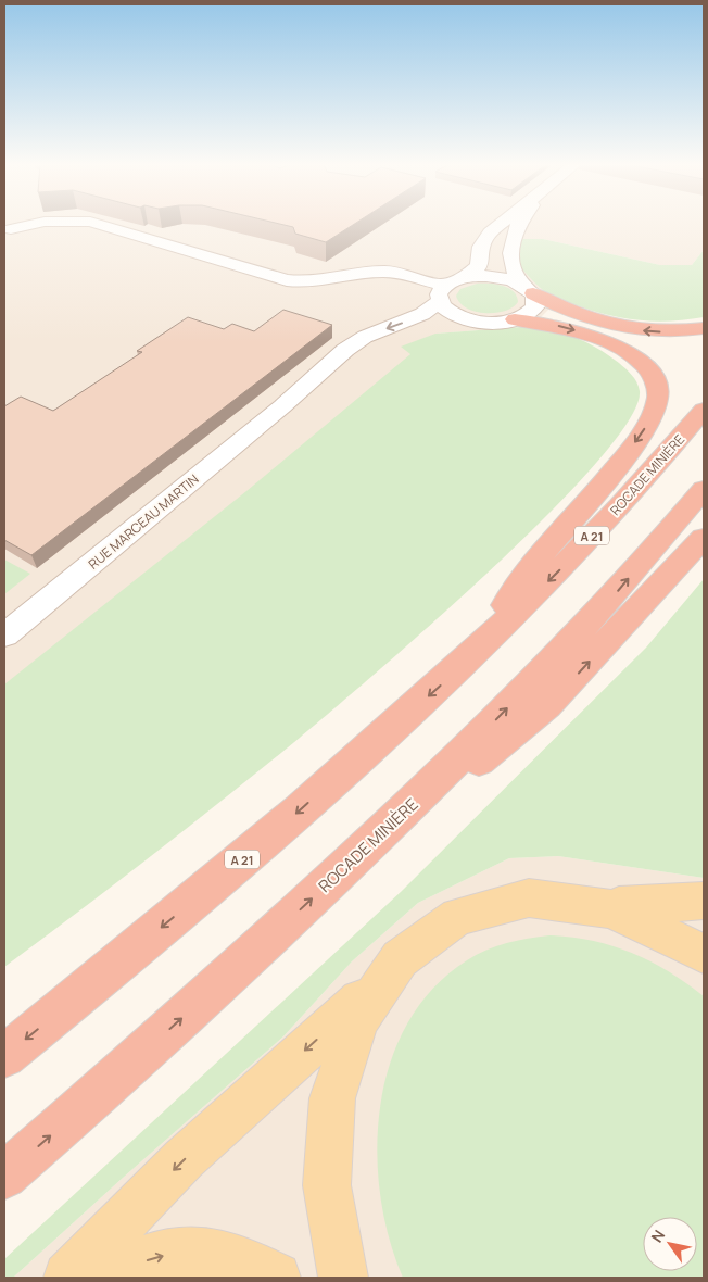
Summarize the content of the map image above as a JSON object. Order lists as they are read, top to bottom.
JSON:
{
  "streets": {
    "highway": ["ROCADE MINIÈRE", "A 21"],
    "street": ["RUE MARCEAU MARTIN"]
  },
  "north": "top left"
}
